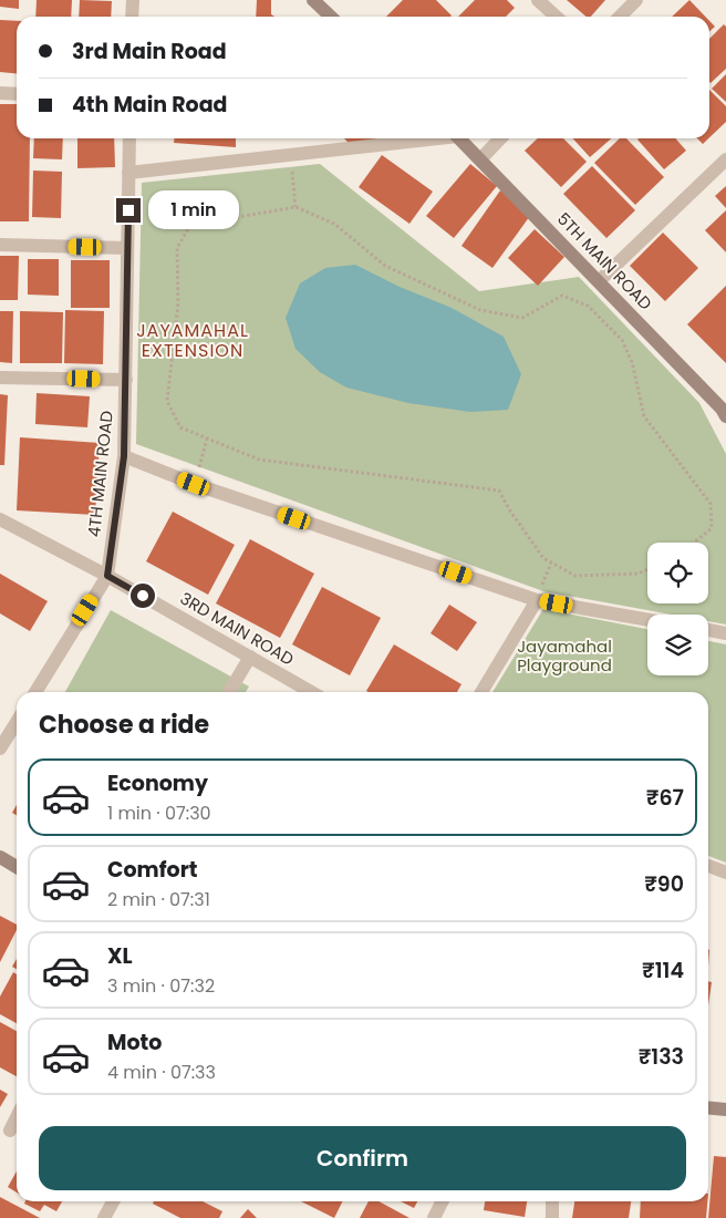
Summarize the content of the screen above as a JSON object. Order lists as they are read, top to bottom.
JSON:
{
  "streets": {
    "street": ["5TH MAIN ROAD", "4TH MAIN ROAD", "3RD MAIN ROAD"]
  },
  "crossings": [
    ["4TH MAIN ROAD", "3RD MAIN ROAD"]
  ],
  "districts": ["JAYAMAHAL EXTENSION"],
  "parks": ["Jayamahal Playground"],
  "page": {
    "banner": ["3rd Main Road", "4th Main Road"],
    "bubble": "1 min",
    "heading": "Choose a ride",
    "list": [
      {
        "name": "Economy",
        "note": "1 min · 07:30",
        "value": "₹67"
      },
      {
        "name": "Comfort",
        "note": "2 min · 07:31",
        "value": "₹90"
      },
      {
        "name": "XL",
        "note": "3 min · 07:32",
        "value": "₹114"
      },
      {
        "name": "Moto",
        "note": "4 min · 07:33",
        "value": "₹133"
      }
    ],
    "buttons": "Confirm"
  }
}
